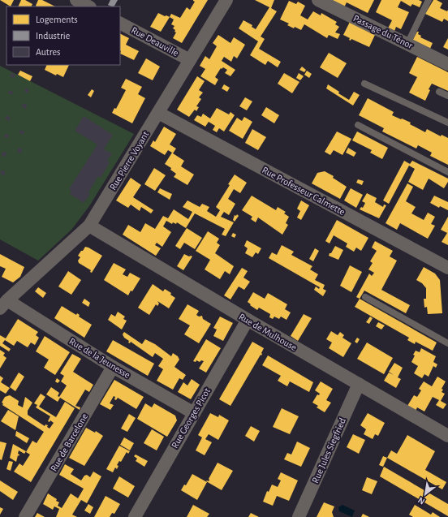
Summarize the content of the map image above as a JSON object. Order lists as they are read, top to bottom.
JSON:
{
  "streets": {
    "street": [
      "Passage du Ténor",
      "Rue Deauville",
      "Rue Pierre Voyant",
      "Rue Professeur Calmette",
      "Rue de Mulhouse",
      "Rue de la Jeunesse",
      "Rue Georges Picot",
      "Rue de Barcelone",
      "Rue Jules Siegfried"
    ]
  },
  "crossings": [
    ["Rue Deauville", "Rue Pierre Voyant"],
    ["Rue Pierre Voyant", "Rue Professeur Calmette"],
    ["Rue Pierre Voyant", "Rue de Mulhouse"],
    ["Rue Pierre Voyant", "Rue de la Jeunesse"],
    ["Rue de Mulhouse", "Rue Georges Picot"],
    ["Rue de Mulhouse", "Rue Jules Siegfried"],
    ["Rue de la Jeunesse", "Rue Georges Picot"],
    ["Rue de la Jeunesse", "Rue de Barcelone"]
  ],
  "legend": ["Logements", "Industrie", "Autres"],
  "north": "bottom left"
}
